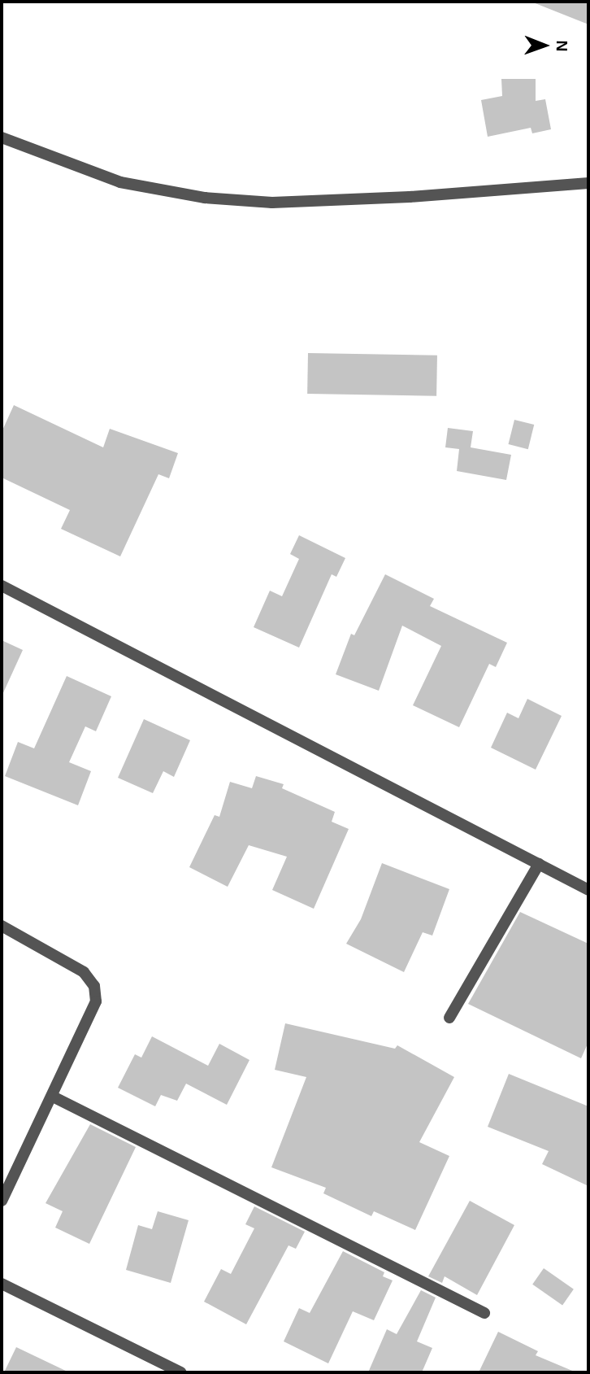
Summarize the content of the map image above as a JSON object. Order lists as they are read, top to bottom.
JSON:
{
  "north": "right"
}
